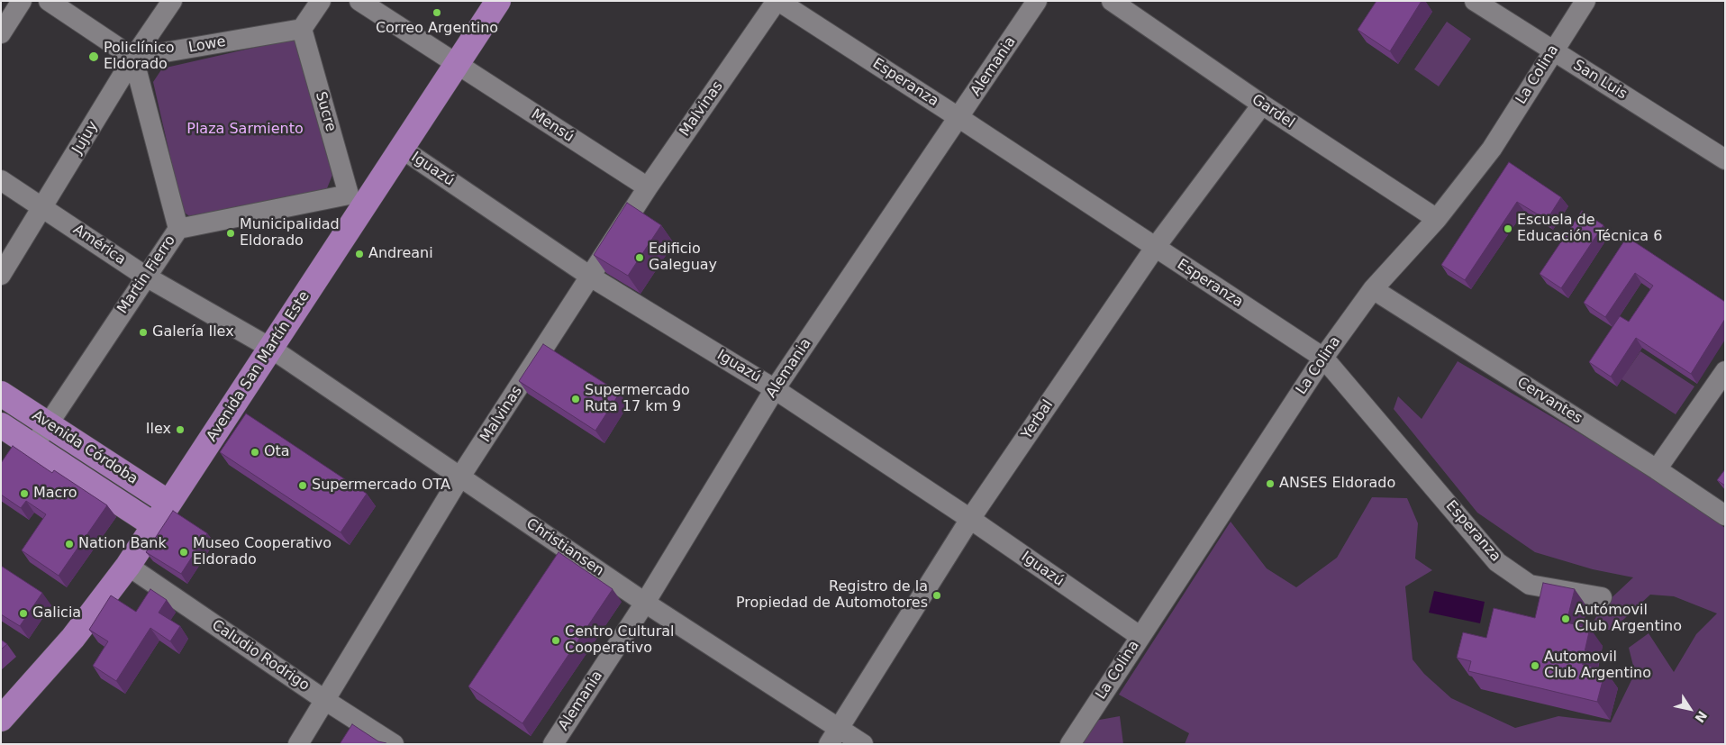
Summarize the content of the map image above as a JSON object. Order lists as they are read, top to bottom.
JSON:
{
  "streets": {
    "main road": ["Avenida San Martín Este", "Avenida Córdoba"],
    "street": [
      "Lowe",
      "Alemania",
      "La Colina",
      "San Luis",
      "Esperanza",
      "Malvinas",
      "Sucre",
      "Gardel",
      "Mensú",
      "Jujuy",
      "Iguazú",
      "América",
      "Martin Fierro",
      "Cervantes",
      "Yerbal",
      "Christiansen",
      "Caludio Rodrigo"
    ]
  },
  "crossings": [
    ["Lowe", "Sucre"],
    ["Lowe", "Jujuy"],
    ["Lowe", "Martin Fierro"],
    ["Alemania", "Esperanza"],
    ["Alemania", "Iguazú"],
    ["Alemania", "Christiansen"],
    ["La Colina", "San Luis"],
    ["La Colina", "Esperanza"],
    ["La Colina", "Gardel"],
    ["La Colina", "Iguazú"],
    ["La Colina", "Cervantes"],
    ["Esperanza", "Malvinas"],
    ["Esperanza", "Yerbal"],
    ["Malvinas", "Mensú"],
    ["Malvinas", "Iguazú"],
    ["Malvinas", "Christiansen"],
    ["Malvinas", "Caludio Rodrigo"],
    ["Sucre", "Avenida San Martín Este"],
    ["Gardel", "Yerbal"],
    ["Mensú", "Avenida San Martín Este"],
    ["Jujuy", "América"],
    ["Jujuy", "Martin Fierro"],
    ["Iguazú", "Avenida San Martín Este"],
    ["Iguazú", "Yerbal"],
    ["América", "Martin Fierro"],
    ["América", "Avenida San Martín Este"],
    ["América", "Christiansen"],
    ["Martin Fierro", "Avenida Córdoba"],
    ["Avenida San Martín Este", "Avenida Córdoba"],
    ["Avenida San Martín Este", "Christiansen"],
    ["Avenida San Martín Este", "Caludio Rodrigo"],
    ["Yerbal", "Christiansen"]
  ],
  "parks": ["Plaza Sarmiento"],
  "places": [
    "Correo Argentino",
    "Policlínico Eldorado",
    "Escuela de Educación Técnica 6",
    "Municipalidad Eldorado",
    "Andreani",
    "Edificio Galeguay",
    "Galería Ilex",
    "Supermercado Ruta 17 km 9",
    "Ilex",
    "Ota",
    "ANSES Eldorado",
    "Supermercado OTA",
    "Macro",
    "Nation Bank",
    "Museo Cooperativo Eldorado",
    "Registro de la Propiedad de Automotores",
    "Galicia",
    "Autómovil Club Argentino",
    "Centro Cultural Cooperativo",
    "Automovil Club Argentino"
  ],
  "north": "bottom right"
}
